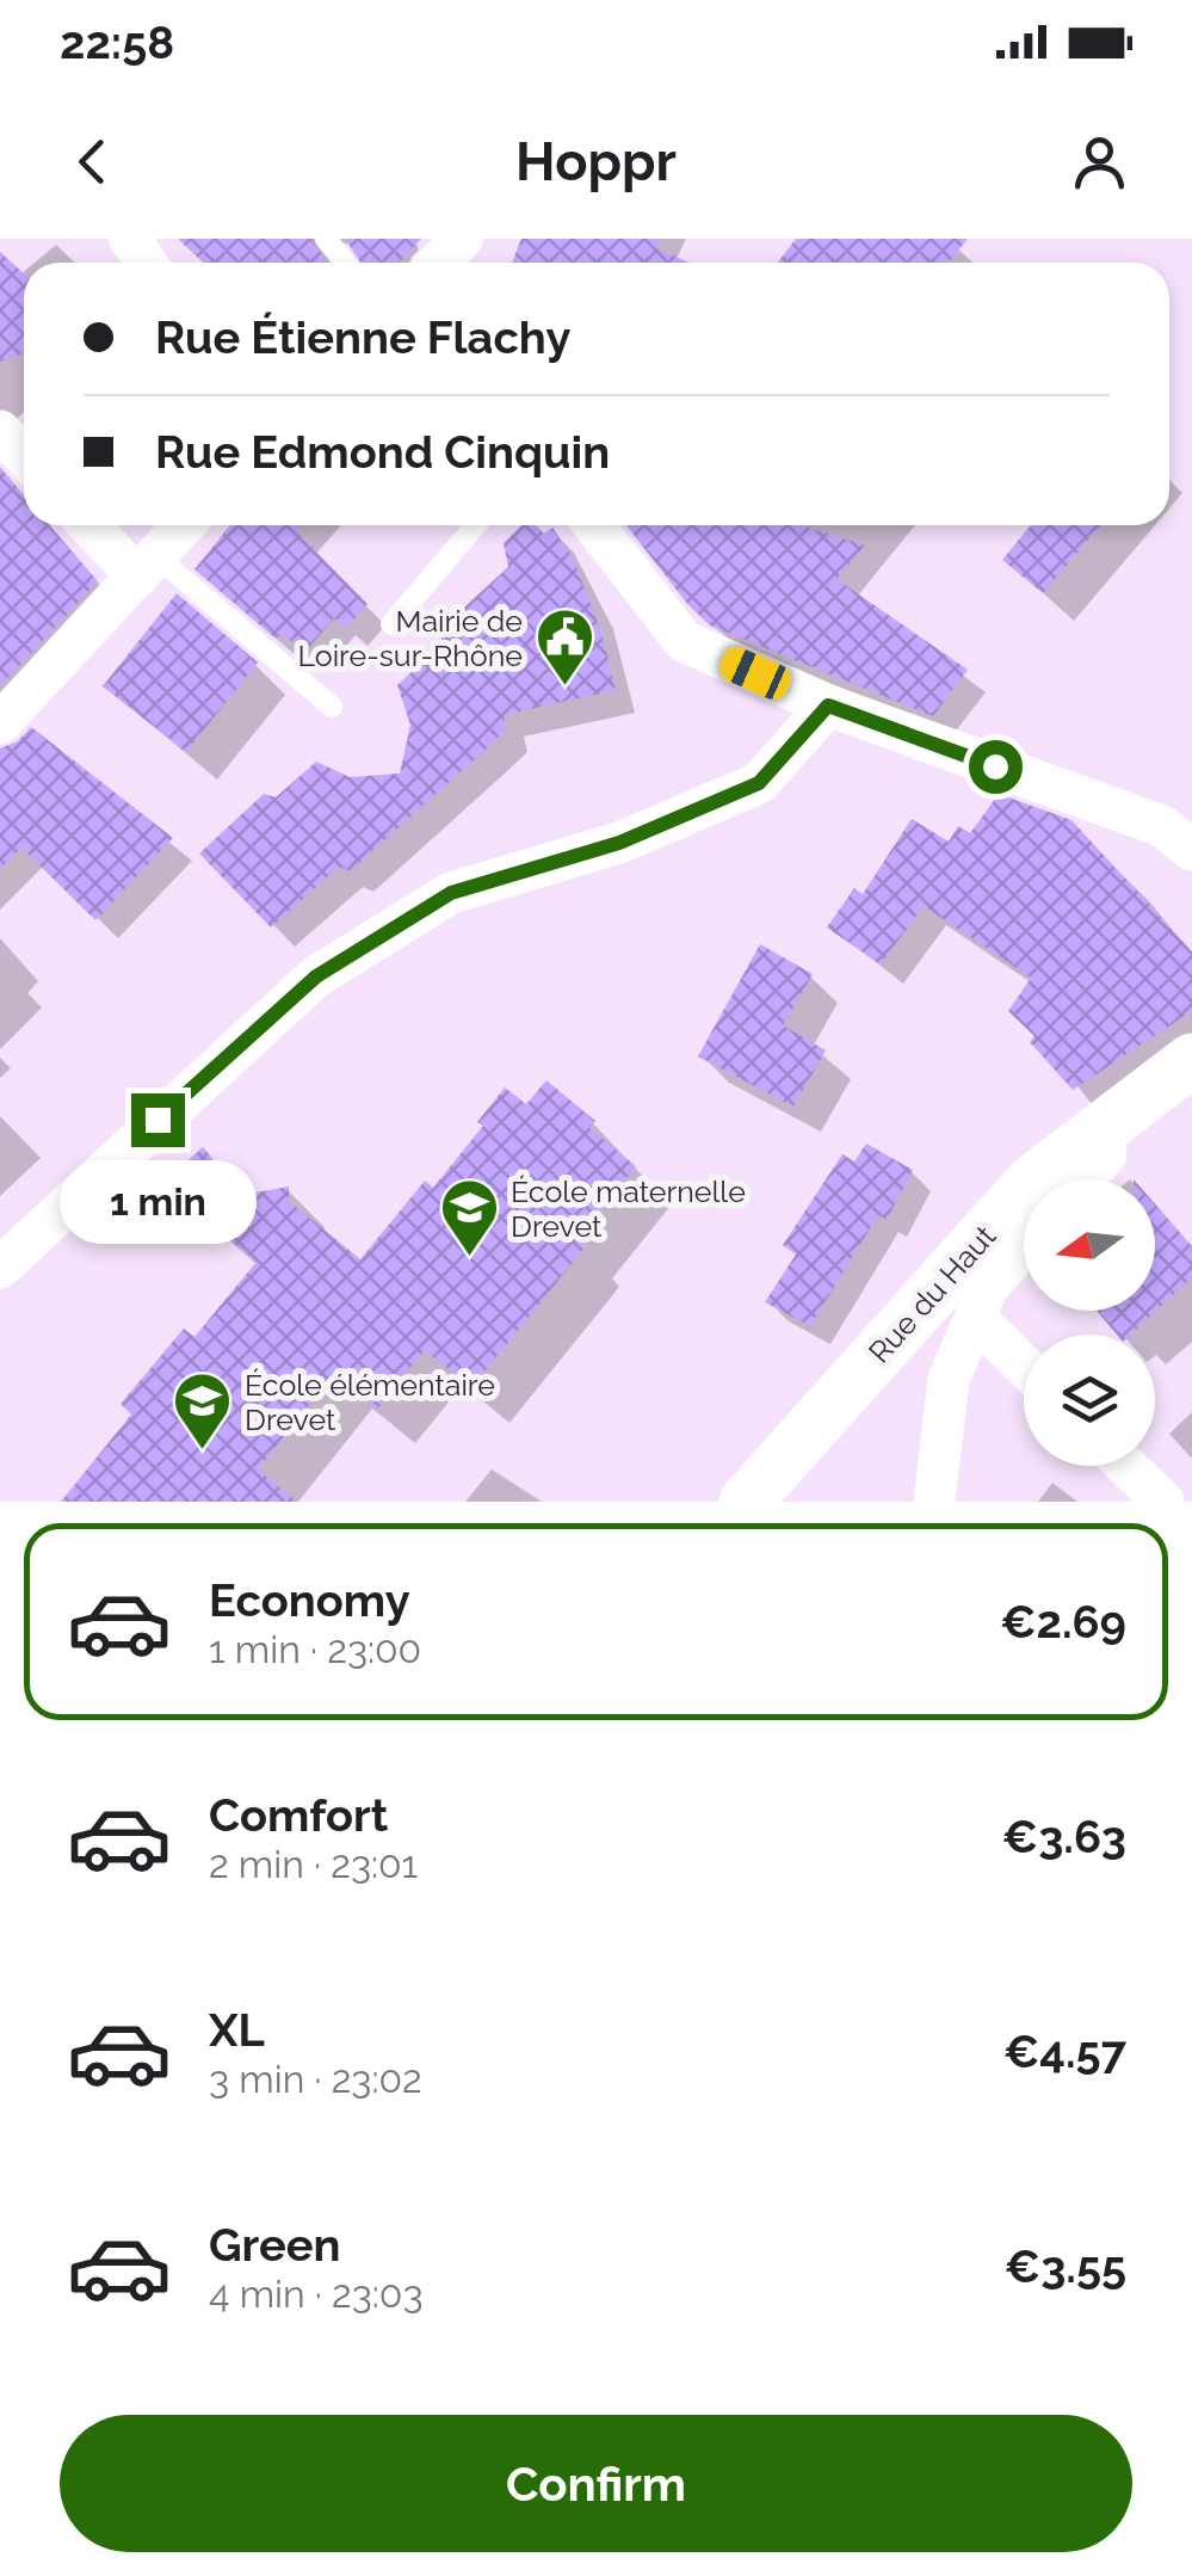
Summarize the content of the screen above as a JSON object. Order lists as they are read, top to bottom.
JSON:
{
  "streets": {
    "street": ["Rue du Haut"]
  },
  "places": {
    "public building": ["Mairie de Loire-sur-Rhône"],
    "school or university": ["École maternelle Drevet", "École élémentaire Drevet"]
  },
  "north": "left",
  "page": {
    "status": "22:58",
    "header": "Hoppr",
    "banner": ["Rue Étienne Flachy", "Rue Edmond Cinquin"],
    "bubble": "1 min",
    "list": [
      {
        "name": "Economy",
        "note": "1 min · 23:00",
        "value": "€2.69"
      },
      {
        "name": "Comfort",
        "note": "2 min · 23:01",
        "value": "€3.63"
      },
      {
        "name": "XL",
        "note": "3 min · 23:02",
        "value": "€4.57"
      },
      {
        "name": "Green",
        "note": "4 min · 23:03",
        "value": "€3.55"
      }
    ],
    "buttons": "Confirm"
  }
}
